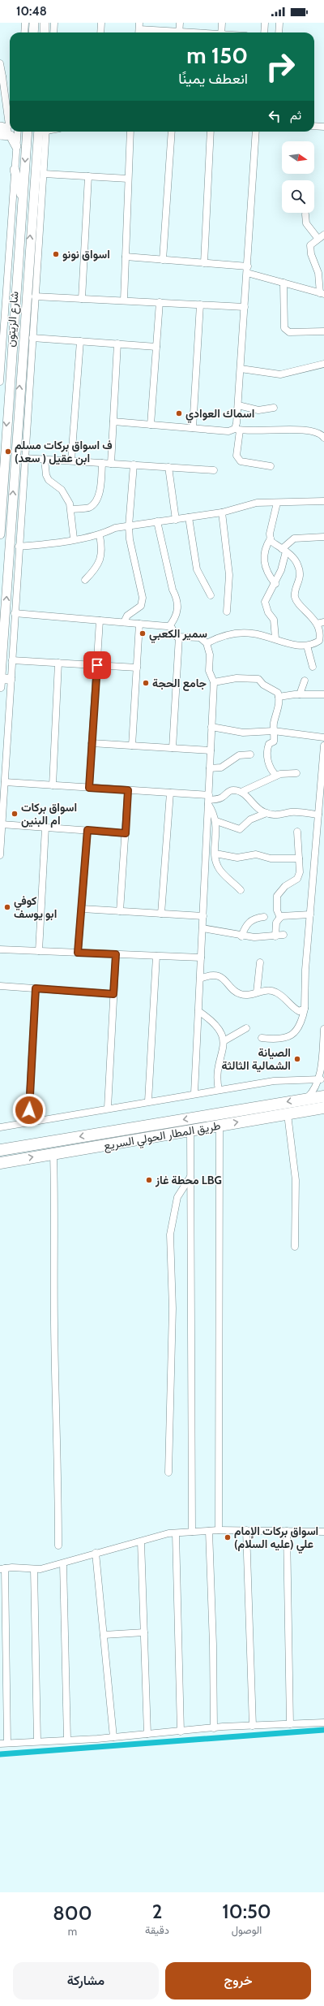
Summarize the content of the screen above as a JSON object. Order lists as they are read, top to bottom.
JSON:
{
  "streets": {
    "highway": ["طريق المطار الحولي السريع"],
    "main road": ["شارع الزيتون"]
  },
  "places": [
    "اسواق نونو",
    "اسماك العوادي",
    "ف اسواق بركات مسلم ابن عقيل ( سعد)",
    "سمير الكعبي",
    "جامع الحجة",
    "اسواق بركات ام البنين",
    "كوفي ابو يوسف",
    "الصيانة الشمالية الثالثة",
    "محطة غاز LBG",
    "اسواق بركات الإمام علي (عليه السلام)"
  ],
  "north": "right",
  "page": {
    "status": "10:48",
    "turn": ["150 m", "انعطف يمينًا"],
    "then": "ثم",
    "eta": [
      "10:50",
      "الوصول",
      "2",
      "دقيقة",
      "800",
      "m"
    ],
    "buttons": ["خروج", "مشاركة"]
  }
}
